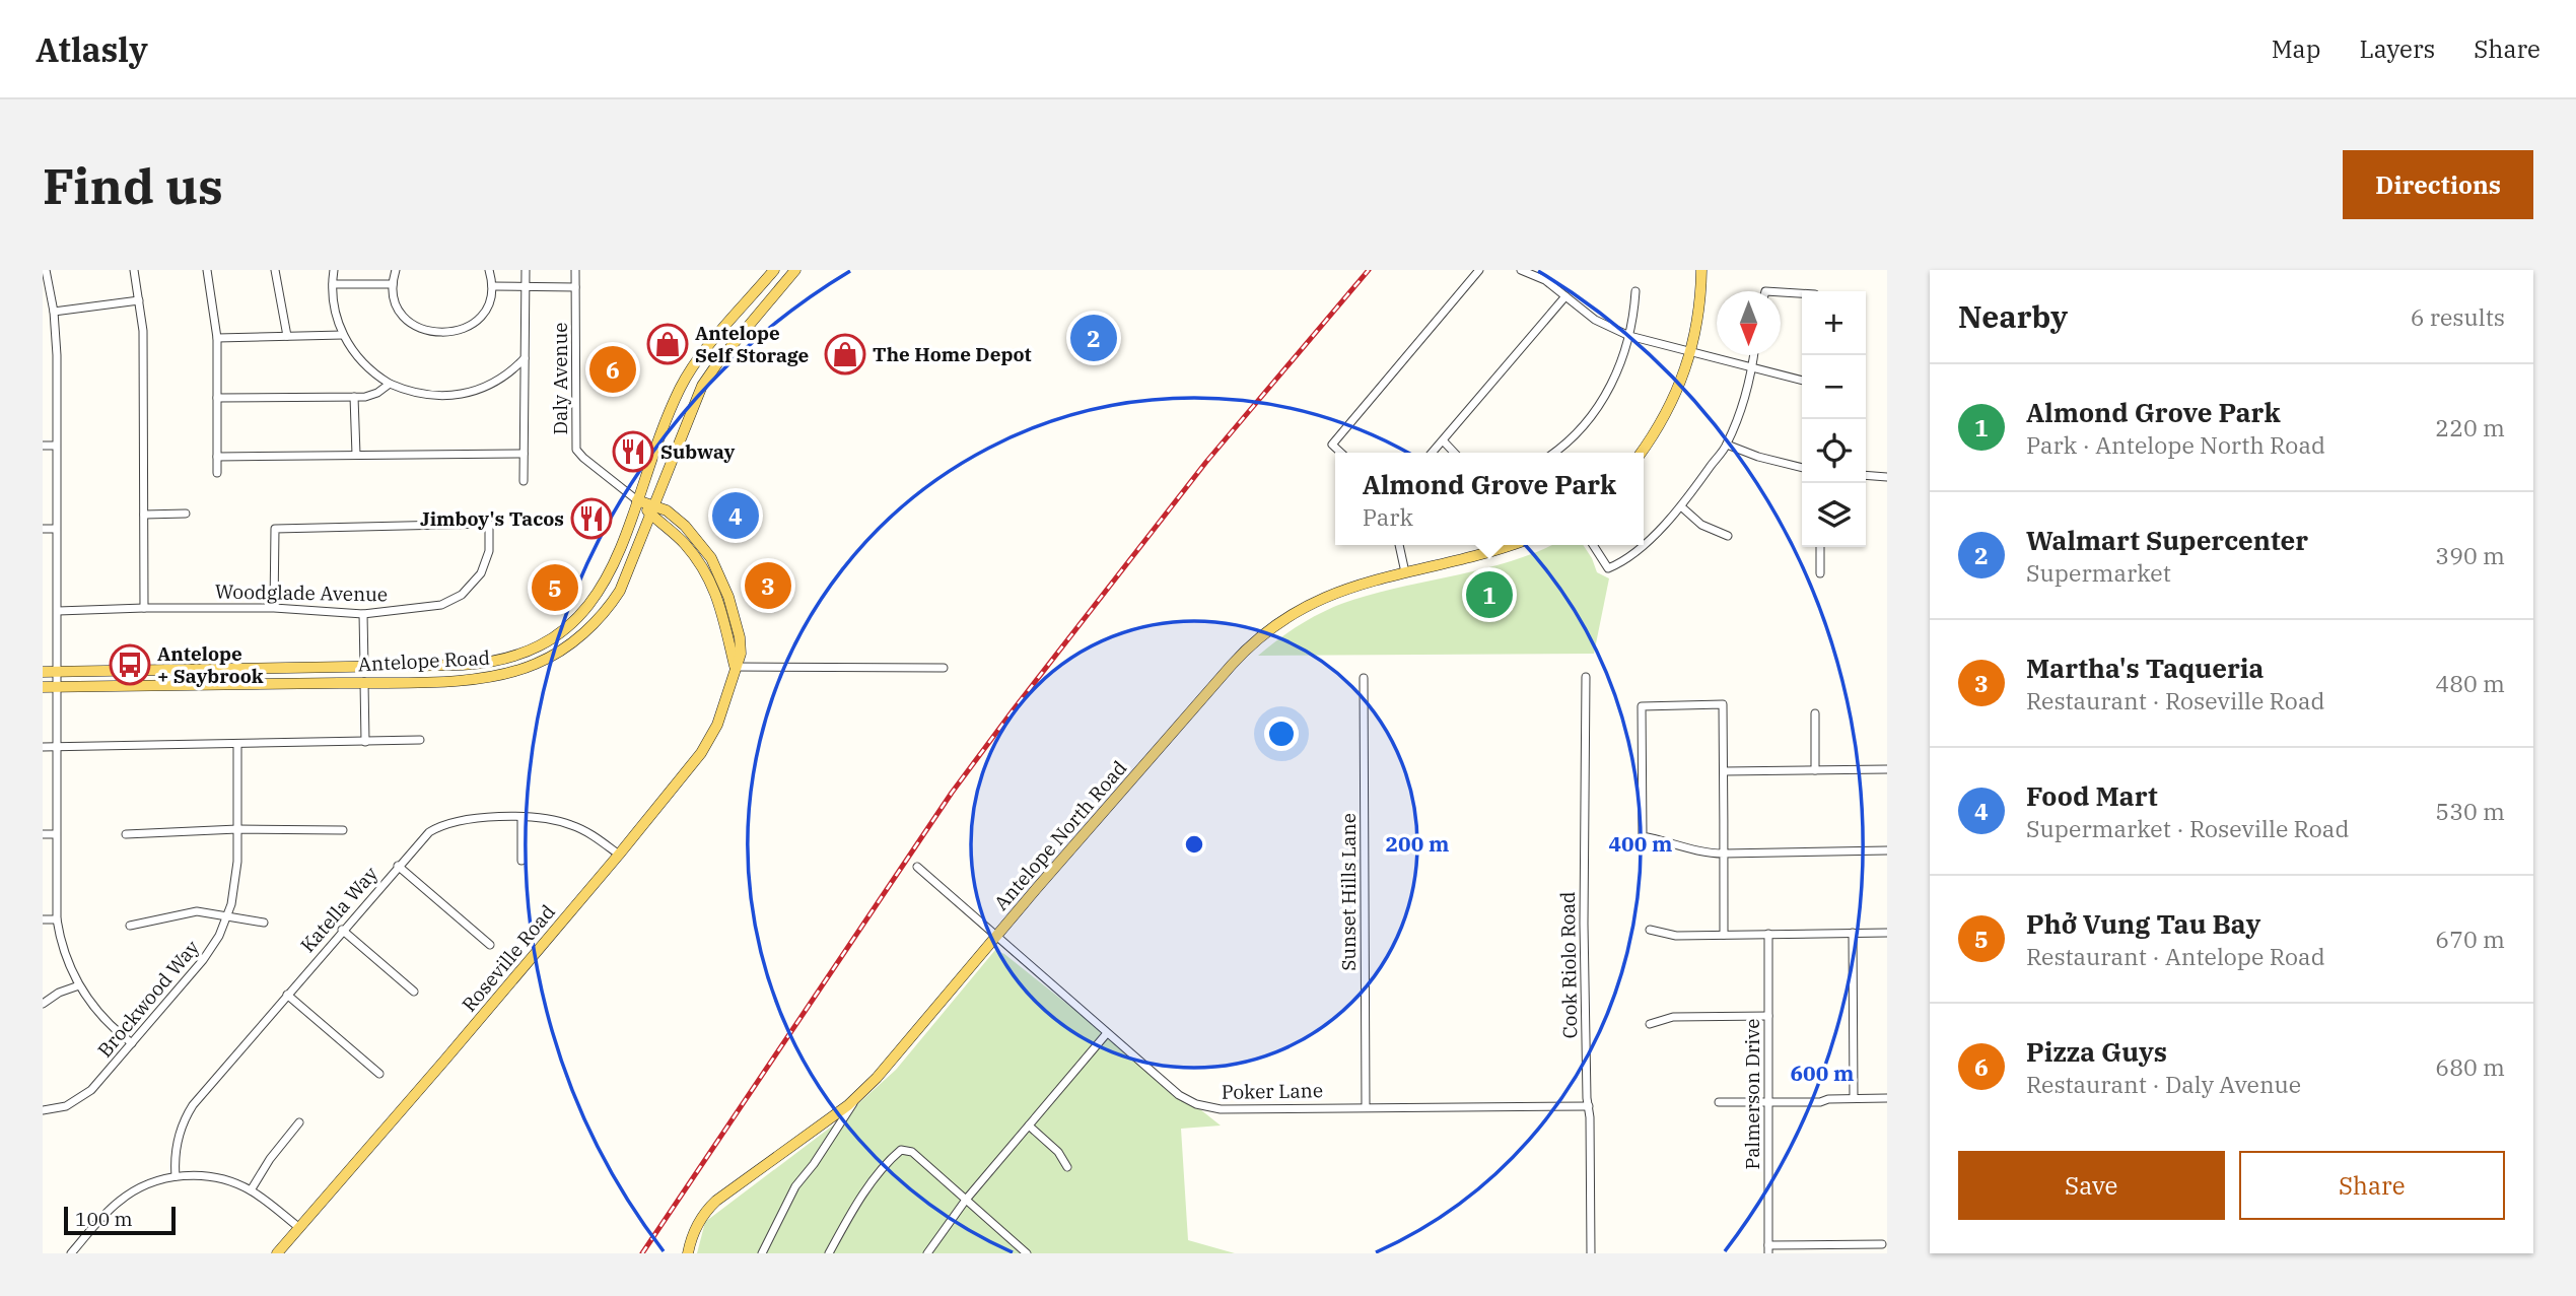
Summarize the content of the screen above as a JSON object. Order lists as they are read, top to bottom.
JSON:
{
  "streets": {
    "main road": ["Antelope Road", "Antelope North Road", "Roseville Road"],
    "street": [
      "Daly Avenue",
      "Woodglade Avenue",
      "Sunset Hills Lane",
      "Katella Way",
      "Cook Riolo Road",
      "Brockwood Way",
      "Poker Lane",
      "Palmerson Drive"
    ]
  },
  "crossings": [
    ["Daly Avenue", "Antelope Road"],
    ["Daly Avenue", "Roseville Road"],
    ["Antelope Road", "Roseville Road"],
    ["Antelope North Road", "Poker Lane"],
    ["Sunset Hills Lane", "Poker Lane"],
    ["Katella Way", "Roseville Road"],
    ["Cook Riolo Road", "Poker Lane"]
  ],
  "places": {
    "shop": ["Antelope Self Storage", "The Home Depot"],
    "restaurant": ["Subway", "Jimboy's Tacos"],
    "bus stop": ["Antelope + Saybrook"]
  },
  "scale_bar": "100 m",
  "north": "bottom",
  "page": {
    "header": "Atlasly",
    "nav": ["Map", "Layers", "Share"],
    "buttons": [
      "Directions",
      ["Save", "Share"]
    ],
    "title": "Find us",
    "heading": ["Nearby", "6 results"],
    "map_buttons": ["+", "−"],
    "pins": [
      "2",
      "6",
      "4",
      "3",
      "5",
      "1"
    ],
    "list": [
      {
        "mark": "1",
        "name": "Almond Grove Park",
        "note": "Park · Antelope North Road",
        "value": "220 m"
      },
      {
        "mark": "2",
        "name": "Walmart Supercenter",
        "note": "Supermarket",
        "value": "390 m"
      },
      {
        "mark": "3",
        "name": "Martha's Taqueria",
        "note": "Restaurant · Roseville Road",
        "value": "480 m"
      },
      {
        "mark": "4",
        "name": "Food Mart",
        "note": "Supermarket · Roseville Road",
        "value": "530 m"
      },
      {
        "mark": "5",
        "name": "Phở Vung Tau Bay",
        "note": "Restaurant · Antelope Road",
        "value": "670 m"
      },
      {
        "mark": "6",
        "name": "Pizza Guys",
        "note": "Restaurant · Daly Avenue",
        "value": "680 m"
      }
    ],
    "popup": ["Almond Grove Park", "Park"],
    "scale": "100 m"
  },
  "rings": ["200 m", "400 m", "600 m"]
}
